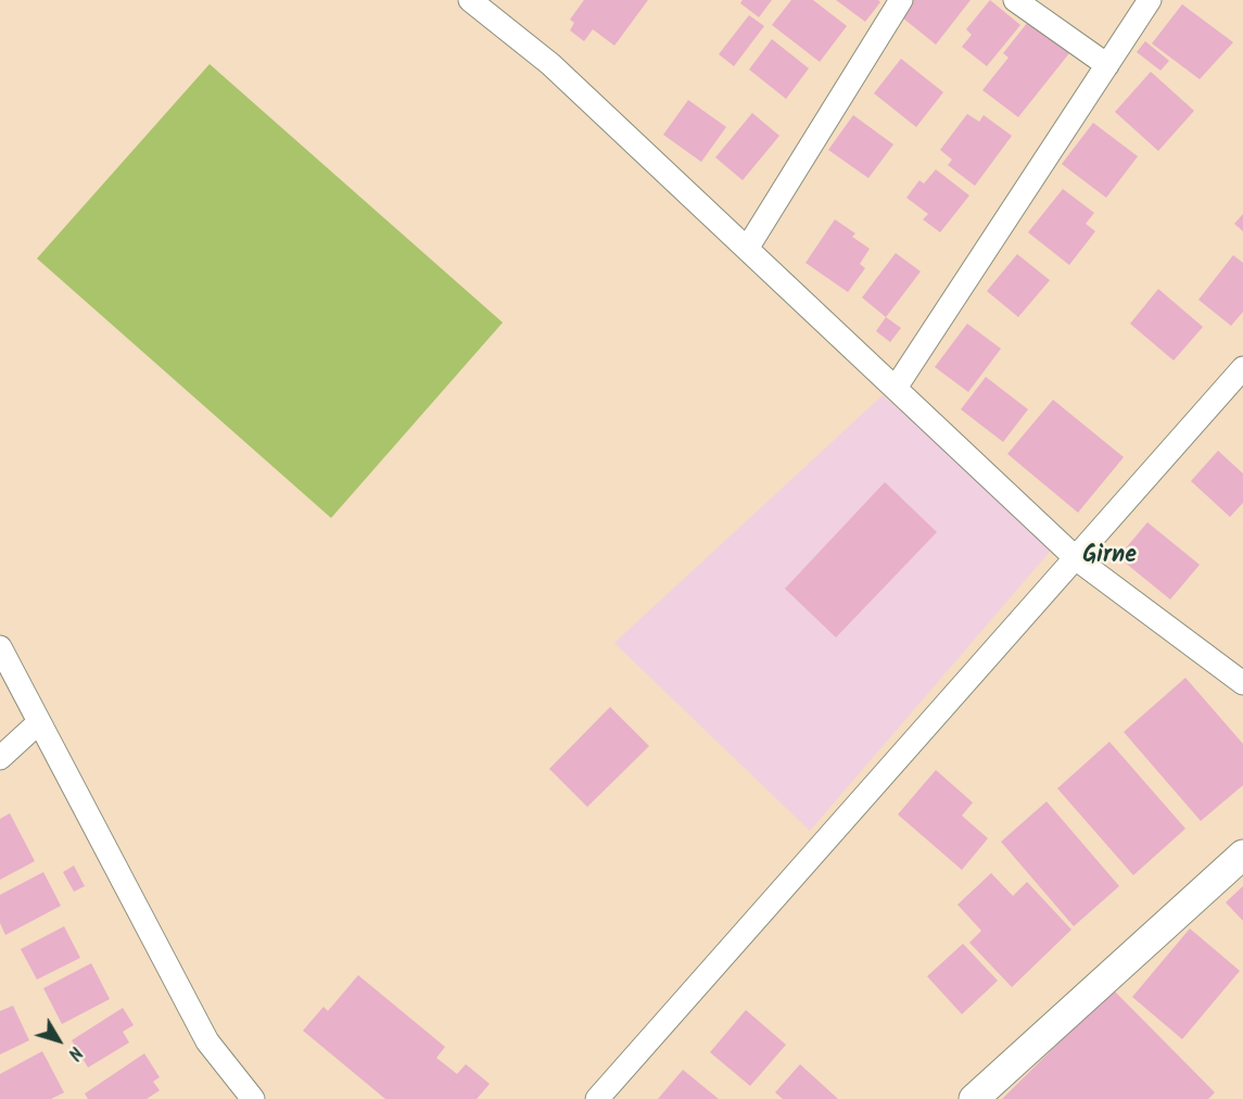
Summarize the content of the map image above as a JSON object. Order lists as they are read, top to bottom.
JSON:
{
  "districts": ["Girne"],
  "north": "bottom right"
}
